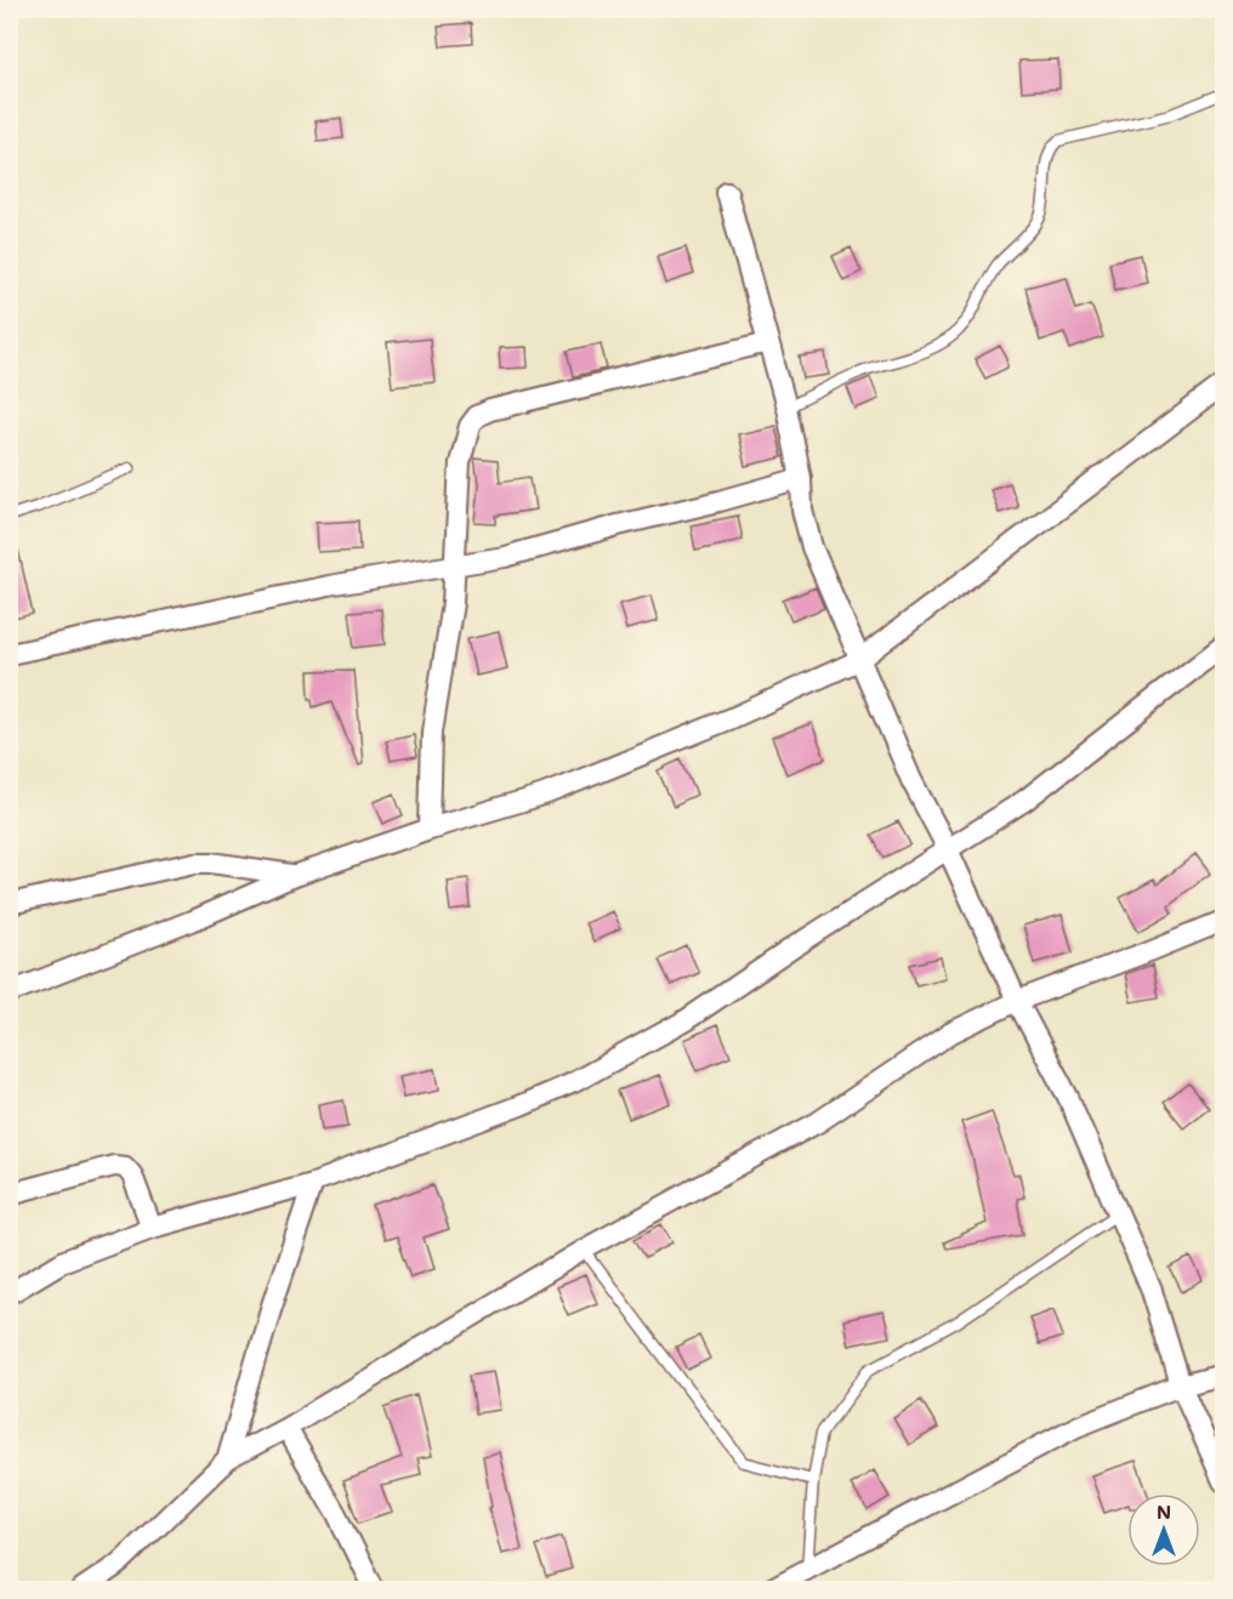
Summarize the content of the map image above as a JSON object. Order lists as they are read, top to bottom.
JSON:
{
  "north": "top"
}
